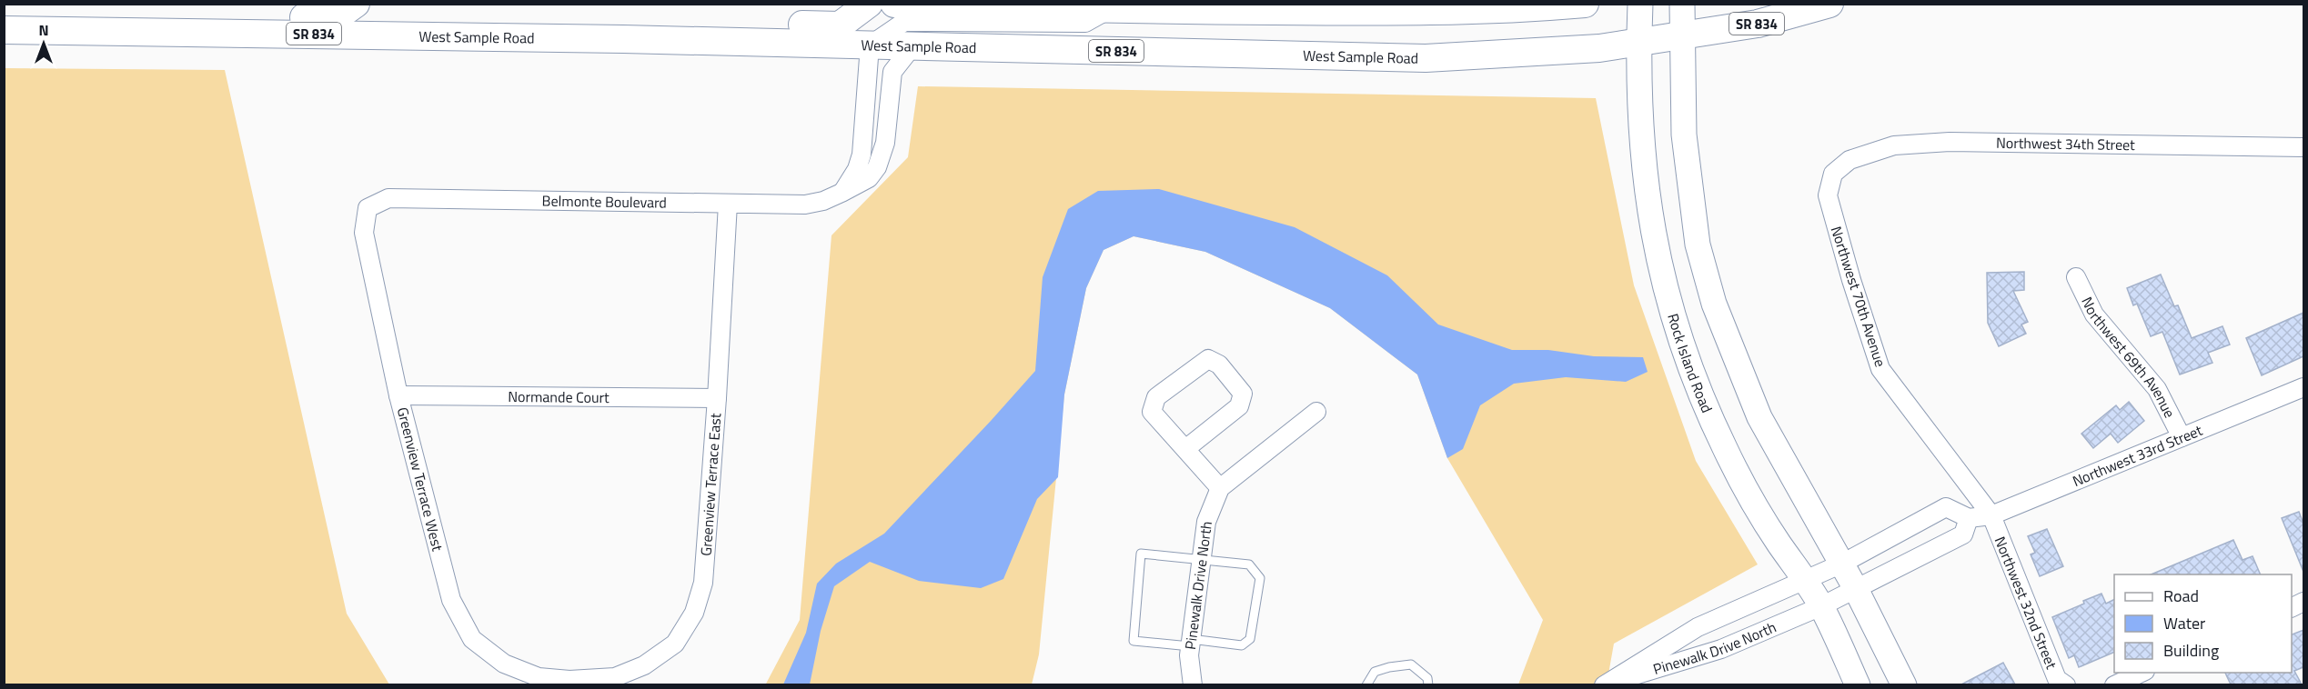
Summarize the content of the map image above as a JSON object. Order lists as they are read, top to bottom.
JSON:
{
  "streets": {
    "main road": ["SR 834", "West Sample Road", "Rock Island Road"],
    "street": [
      "Northwest 34th Street",
      "Belmonte Boulevard",
      "Northwest 70th Avenue",
      "Northwest 69th Avenue",
      "Normande Court",
      "Northwest 33rd Street",
      "Greenview Terrace West",
      "Greenview Terrace East",
      "Pinewalk Drive North",
      "Northwest 32nd Street"
    ]
  },
  "crossings": [
    ["West Sample Road", "Belmonte Boulevard"],
    ["West Sample Road", "Rock Island Road"],
    ["Northwest 34th Street", "Northwest 70th Avenue"],
    ["Belmonte Boulevard", "Greenview Terrace West"],
    ["Belmonte Boulevard", "Greenview Terrace East"],
    ["Northwest 70th Avenue", "Northwest 33rd Street"],
    ["Northwest 70th Avenue", "Northwest 32nd Street"],
    ["Northwest 69th Avenue", "Northwest 33rd Street"],
    ["Rock Island Road", "Pinewalk Drive North"],
    ["Normande Court", "Greenview Terrace West"],
    ["Normande Court", "Greenview Terrace East"],
    ["Northwest 33rd Street", "Pinewalk Drive North"],
    ["Northwest 33rd Street", "Northwest 32nd Street"],
    ["Greenview Terrace West", "Greenview Terrace East"]
  ],
  "legend": ["Road", "Water", "Building"],
  "north": "top"
}
